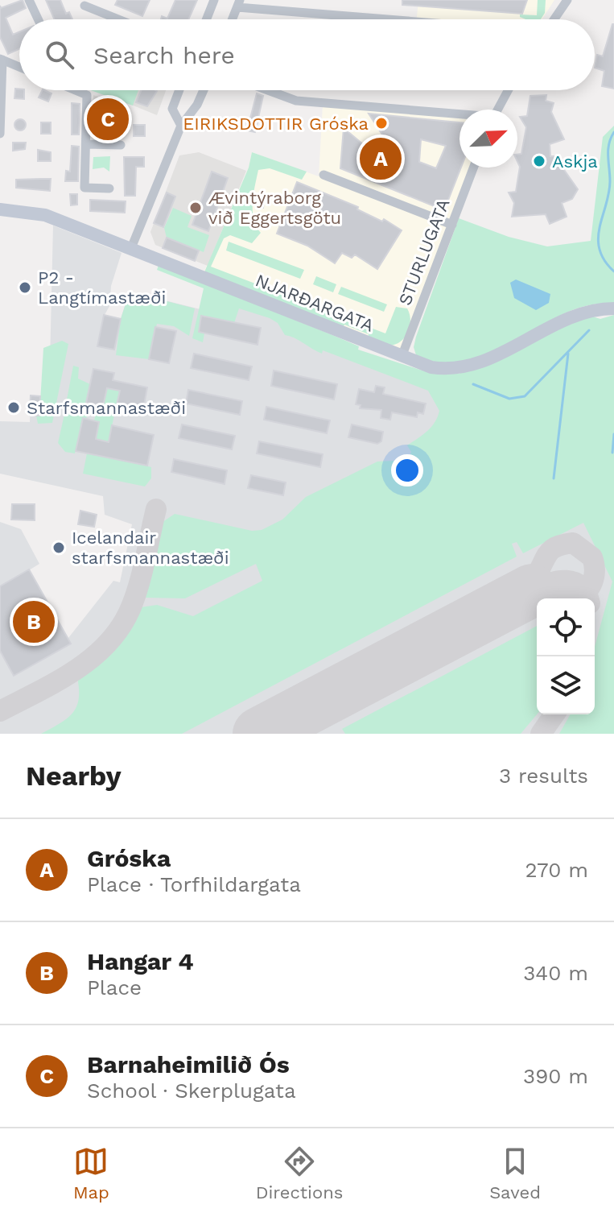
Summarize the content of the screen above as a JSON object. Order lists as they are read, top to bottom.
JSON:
{
  "streets": {
    "main road": ["NJARÐARGATA"],
    "street": ["STURLUGATA"]
  },
  "crossings": [
    ["STURLUGATA", "NJARÐARGATA"]
  ],
  "places": [
    "EIRIKSDOTTIR Gróska",
    "Askja",
    "Ævintýraborg við Eggertsgötu",
    "P2 - Langtímastæði",
    "Starfsmannastæði",
    "Icelandair starfsmannastæði"
  ],
  "north": "top right",
  "page": {
    "search": "Search here",
    "pins": ["C", "A", "B"],
    "heading": ["Nearby", "3 results"],
    "list": [
      {
        "mark": "A",
        "name": "Gróska",
        "note": "Place · Torfhildargata",
        "value": "270 m"
      },
      {
        "mark": "B",
        "name": "Hangar 4",
        "note": "Place",
        "value": "340 m"
      },
      {
        "mark": "C",
        "name": "Barnaheimilið Ós",
        "note": "School · Skerplugata",
        "value": "390 m"
      }
    ],
    "nav": ["Map", "Directions", "Saved"]
  }
}
